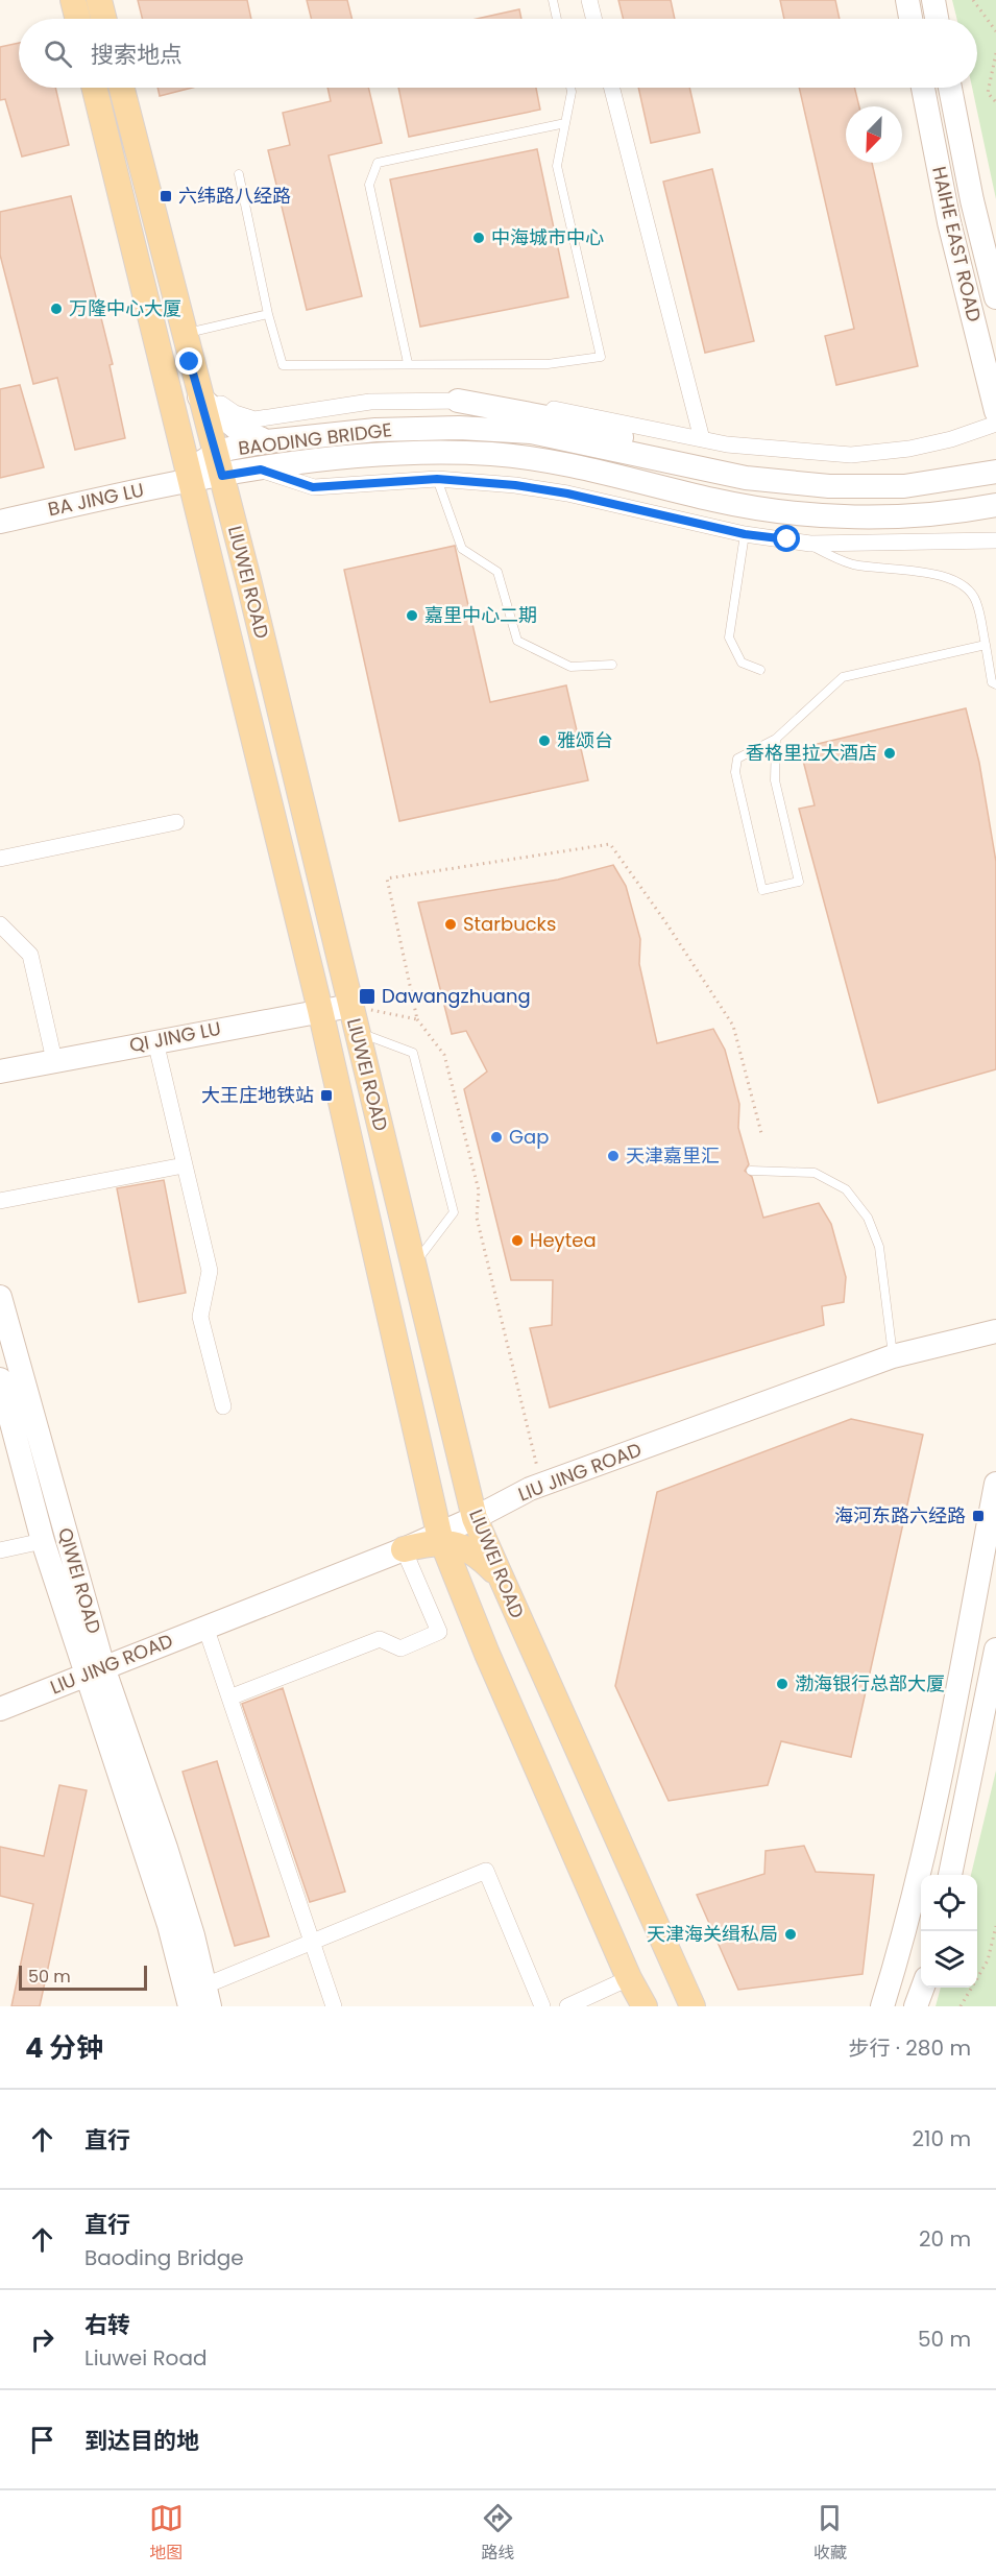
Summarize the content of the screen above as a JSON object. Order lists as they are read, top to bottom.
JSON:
{
  "streets": {
    "main road": [
      "HAIHE EAST ROAD",
      "BAODING BRIDGE",
      "BA JING LU",
      "LIUWEI ROAD",
      "QI JING LU",
      "LIU JING ROAD",
      "QIWEI ROAD"
    ]
  },
  "crossings": [
    ["BAODING BRIDGE", "BA JING LU"],
    ["BAODING BRIDGE", "LIUWEI ROAD"],
    ["BA JING LU", "LIUWEI ROAD"],
    ["LIUWEI ROAD", "QI JING LU"],
    ["LIUWEI ROAD", "LIU JING ROAD"],
    ["LIU JING ROAD", "QIWEI ROAD"]
  ],
  "places": {
    "transit": [
      "六纬路八经路",
      "Dawangzhuang",
      "大王庄地铁站",
      "海河东路六经路"
    ],
    "other": [
      "中海城市中心",
      "万隆中心大厦",
      "嘉里中心二期",
      "雅颂台",
      "香格里拉大酒店",
      "Starbucks",
      "Gap",
      "天津嘉里汇",
      "Heytea",
      "渤海银行总部大厦",
      "天津海关缉私局"
    ]
  },
  "scale_bar": "50 m",
  "north": "bottom left",
  "page": {
    "search": "搜索地点",
    "scale": "50 m",
    "heading": ["4 分钟", "步行 · 280 m"],
    "list": [
      ["直行", "210 m"],
      ["直行", "Baoding Bridge", "20 m"],
      ["右转", "Liuwei Road", "50 m"],
      "到达目的地"
    ],
    "nav": ["地图", "路线", "收藏"]
  }
}
